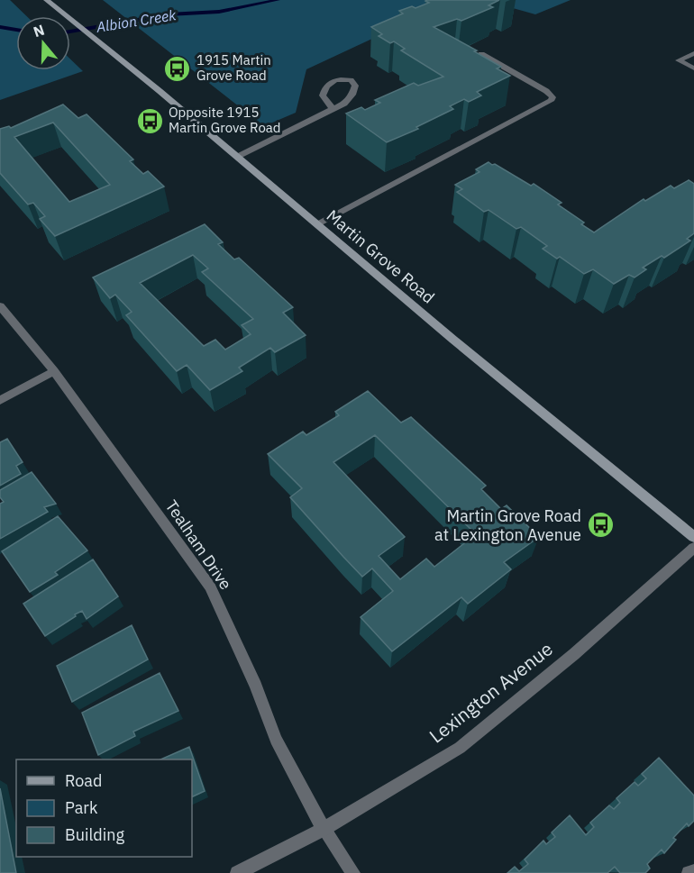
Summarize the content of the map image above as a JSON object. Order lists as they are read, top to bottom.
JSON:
{
  "streets": {
    "main road": ["Martin Grove Road"],
    "street": ["Tealham Drive", "Lexington Avenue"]
  },
  "crossings": [
    ["Tealham Drive", "Lexington Avenue"]
  ],
  "water": ["Albion Creek"],
  "places": {
    "bus stop": ["1915 Martin Grove Road", "Opposite 1915 Martin Grove Road", "Martin Grove Road at Lexington Avenue"]
  },
  "legend": ["Road", "Park", "Building"],
  "north": "top"
}
